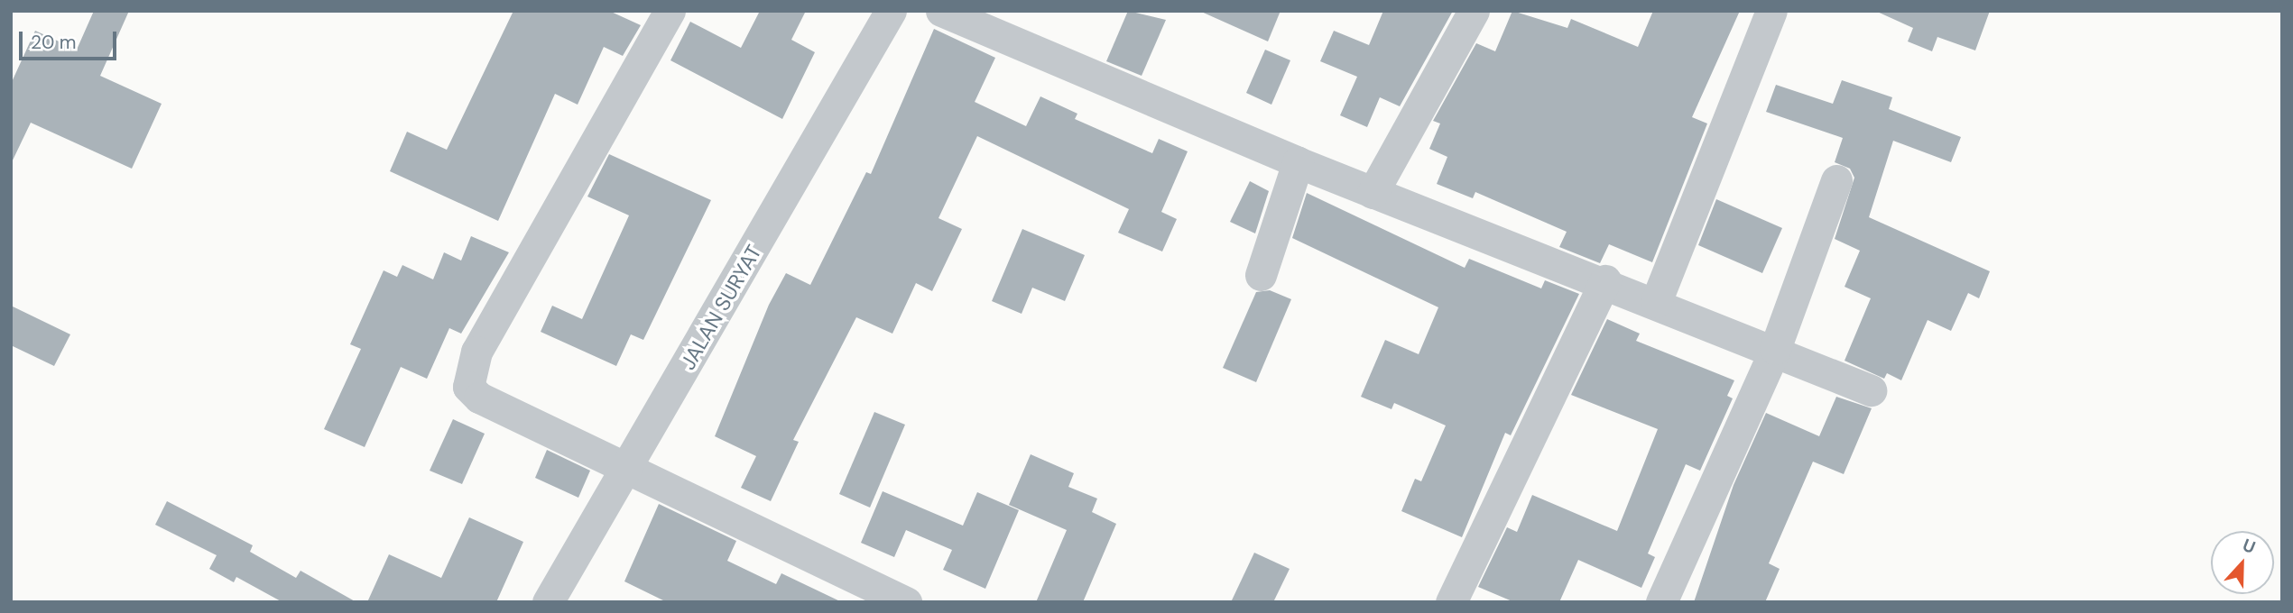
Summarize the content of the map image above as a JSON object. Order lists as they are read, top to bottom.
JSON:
{
  "streets": {
    "street": ["JALAN SURYAT"]
  },
  "scale_bar": "20 m",
  "north": "top"
}
